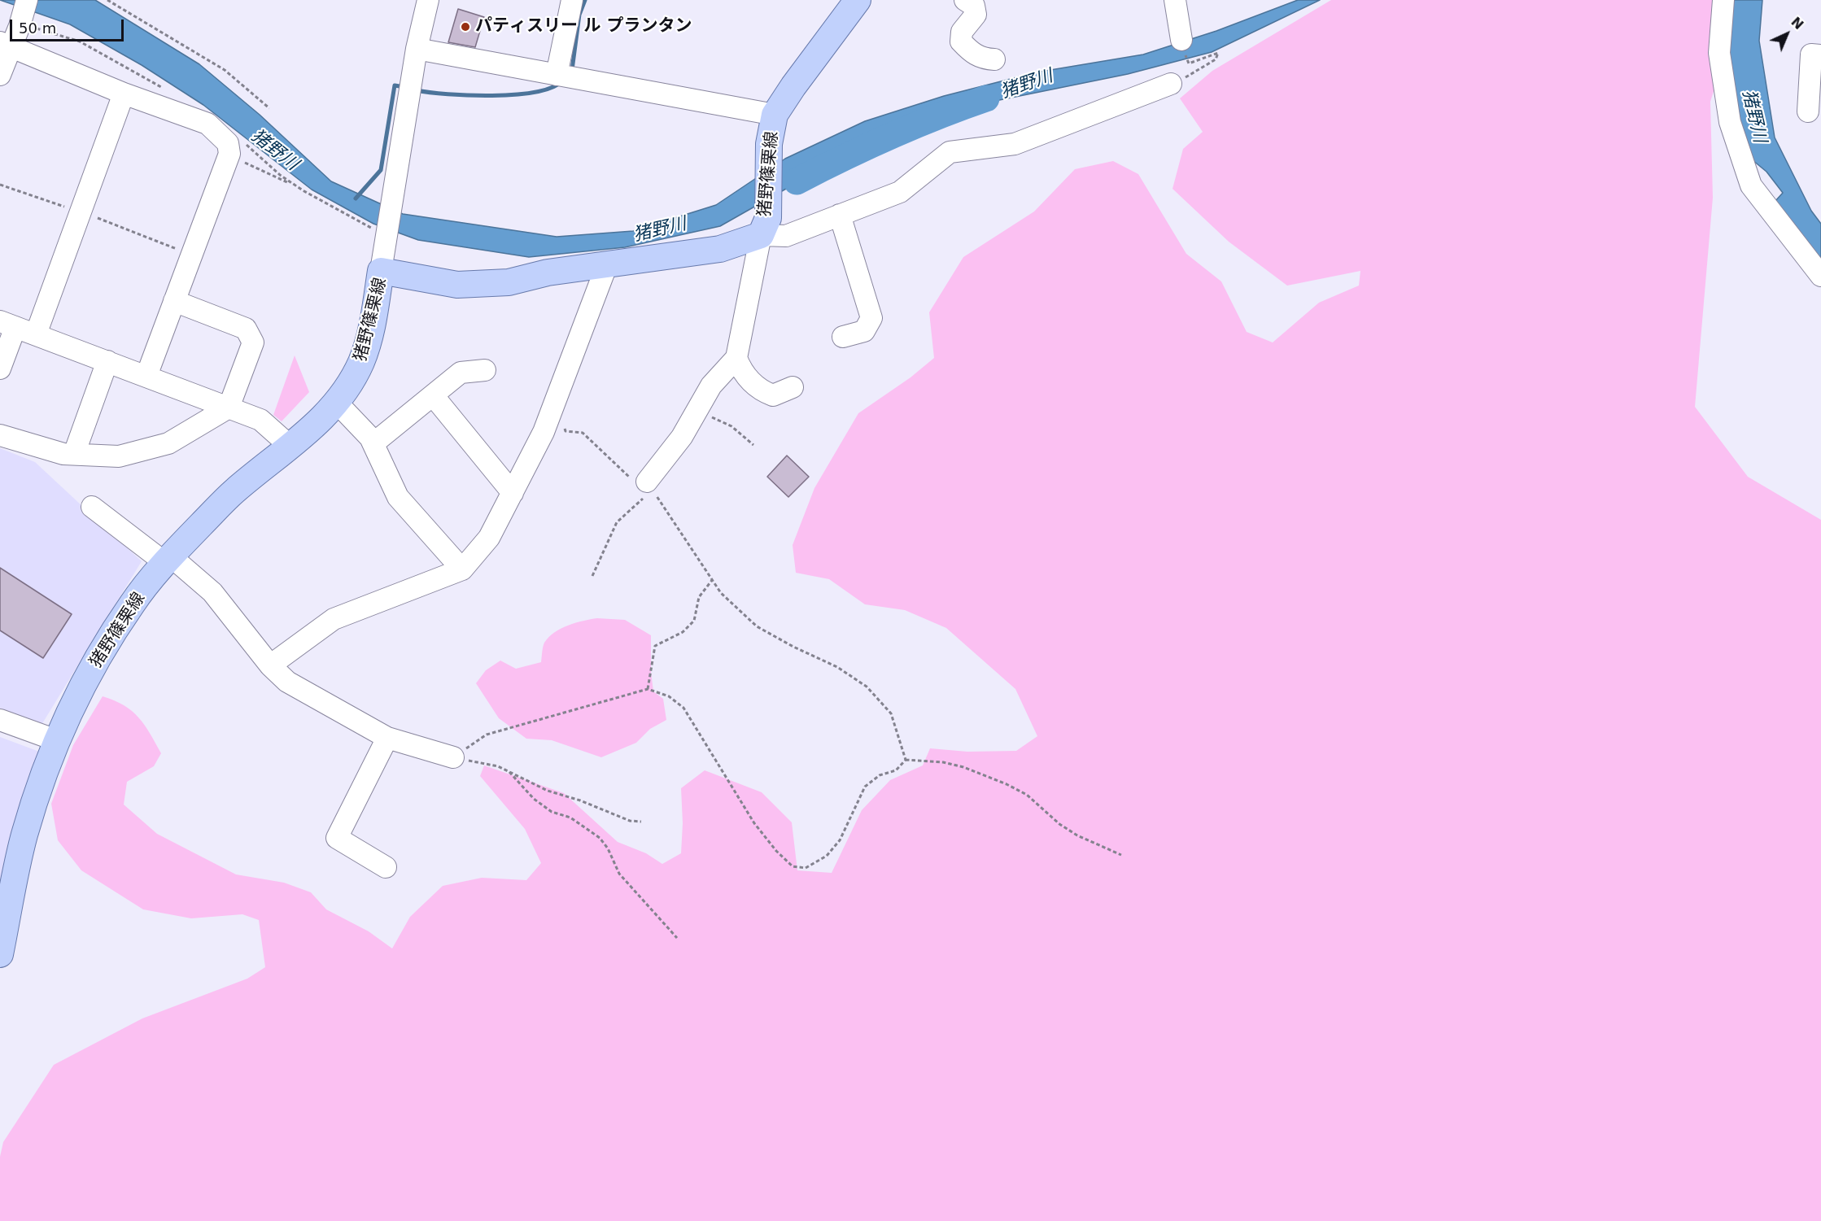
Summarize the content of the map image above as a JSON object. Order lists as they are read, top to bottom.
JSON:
{
  "streets": {
    "main road": ["猪野篠栗線"]
  },
  "water": ["猪野川"],
  "places": ["パティスリー ル プランタン"],
  "scale_bar": "50 m",
  "north": "top right"
}
